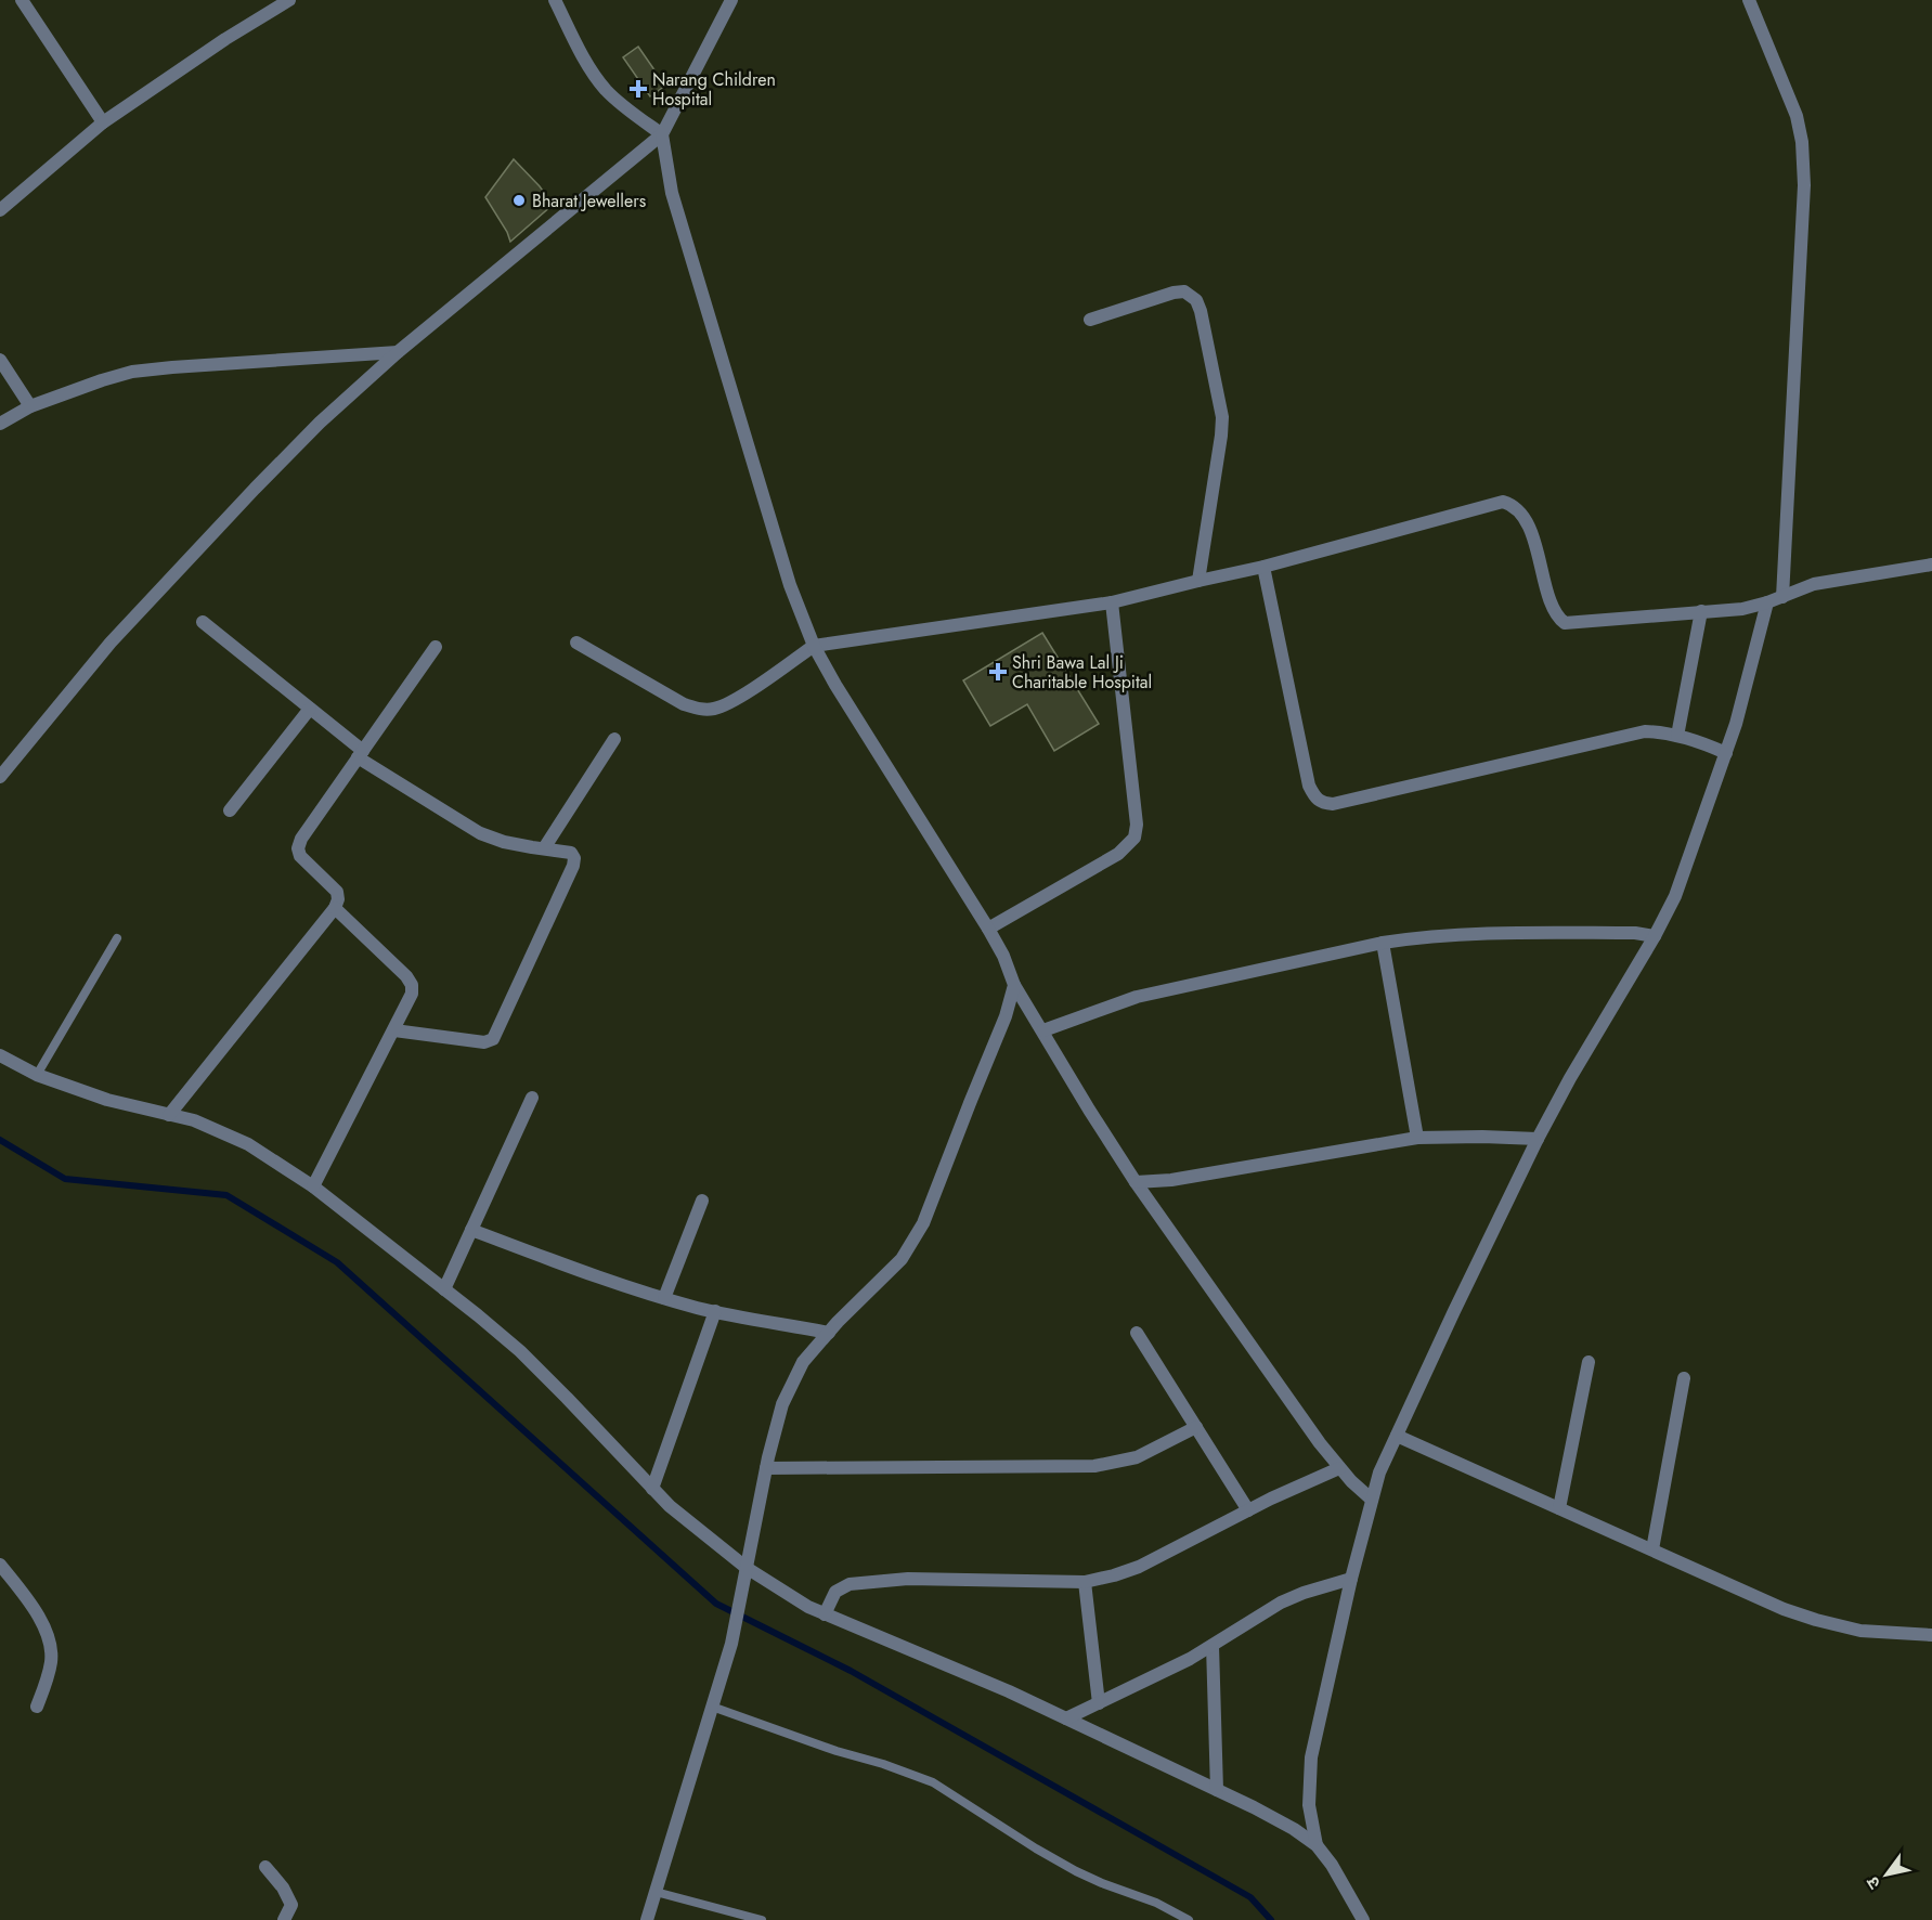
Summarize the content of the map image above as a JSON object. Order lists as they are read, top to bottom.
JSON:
{
  "places": {
    "health": ["Narang Children Hospital", "Shri Bawa Lal Ji Charitable Hospital"],
    "other": ["Bharat Jewellers"]
  },
  "north": "bottom left"
}
